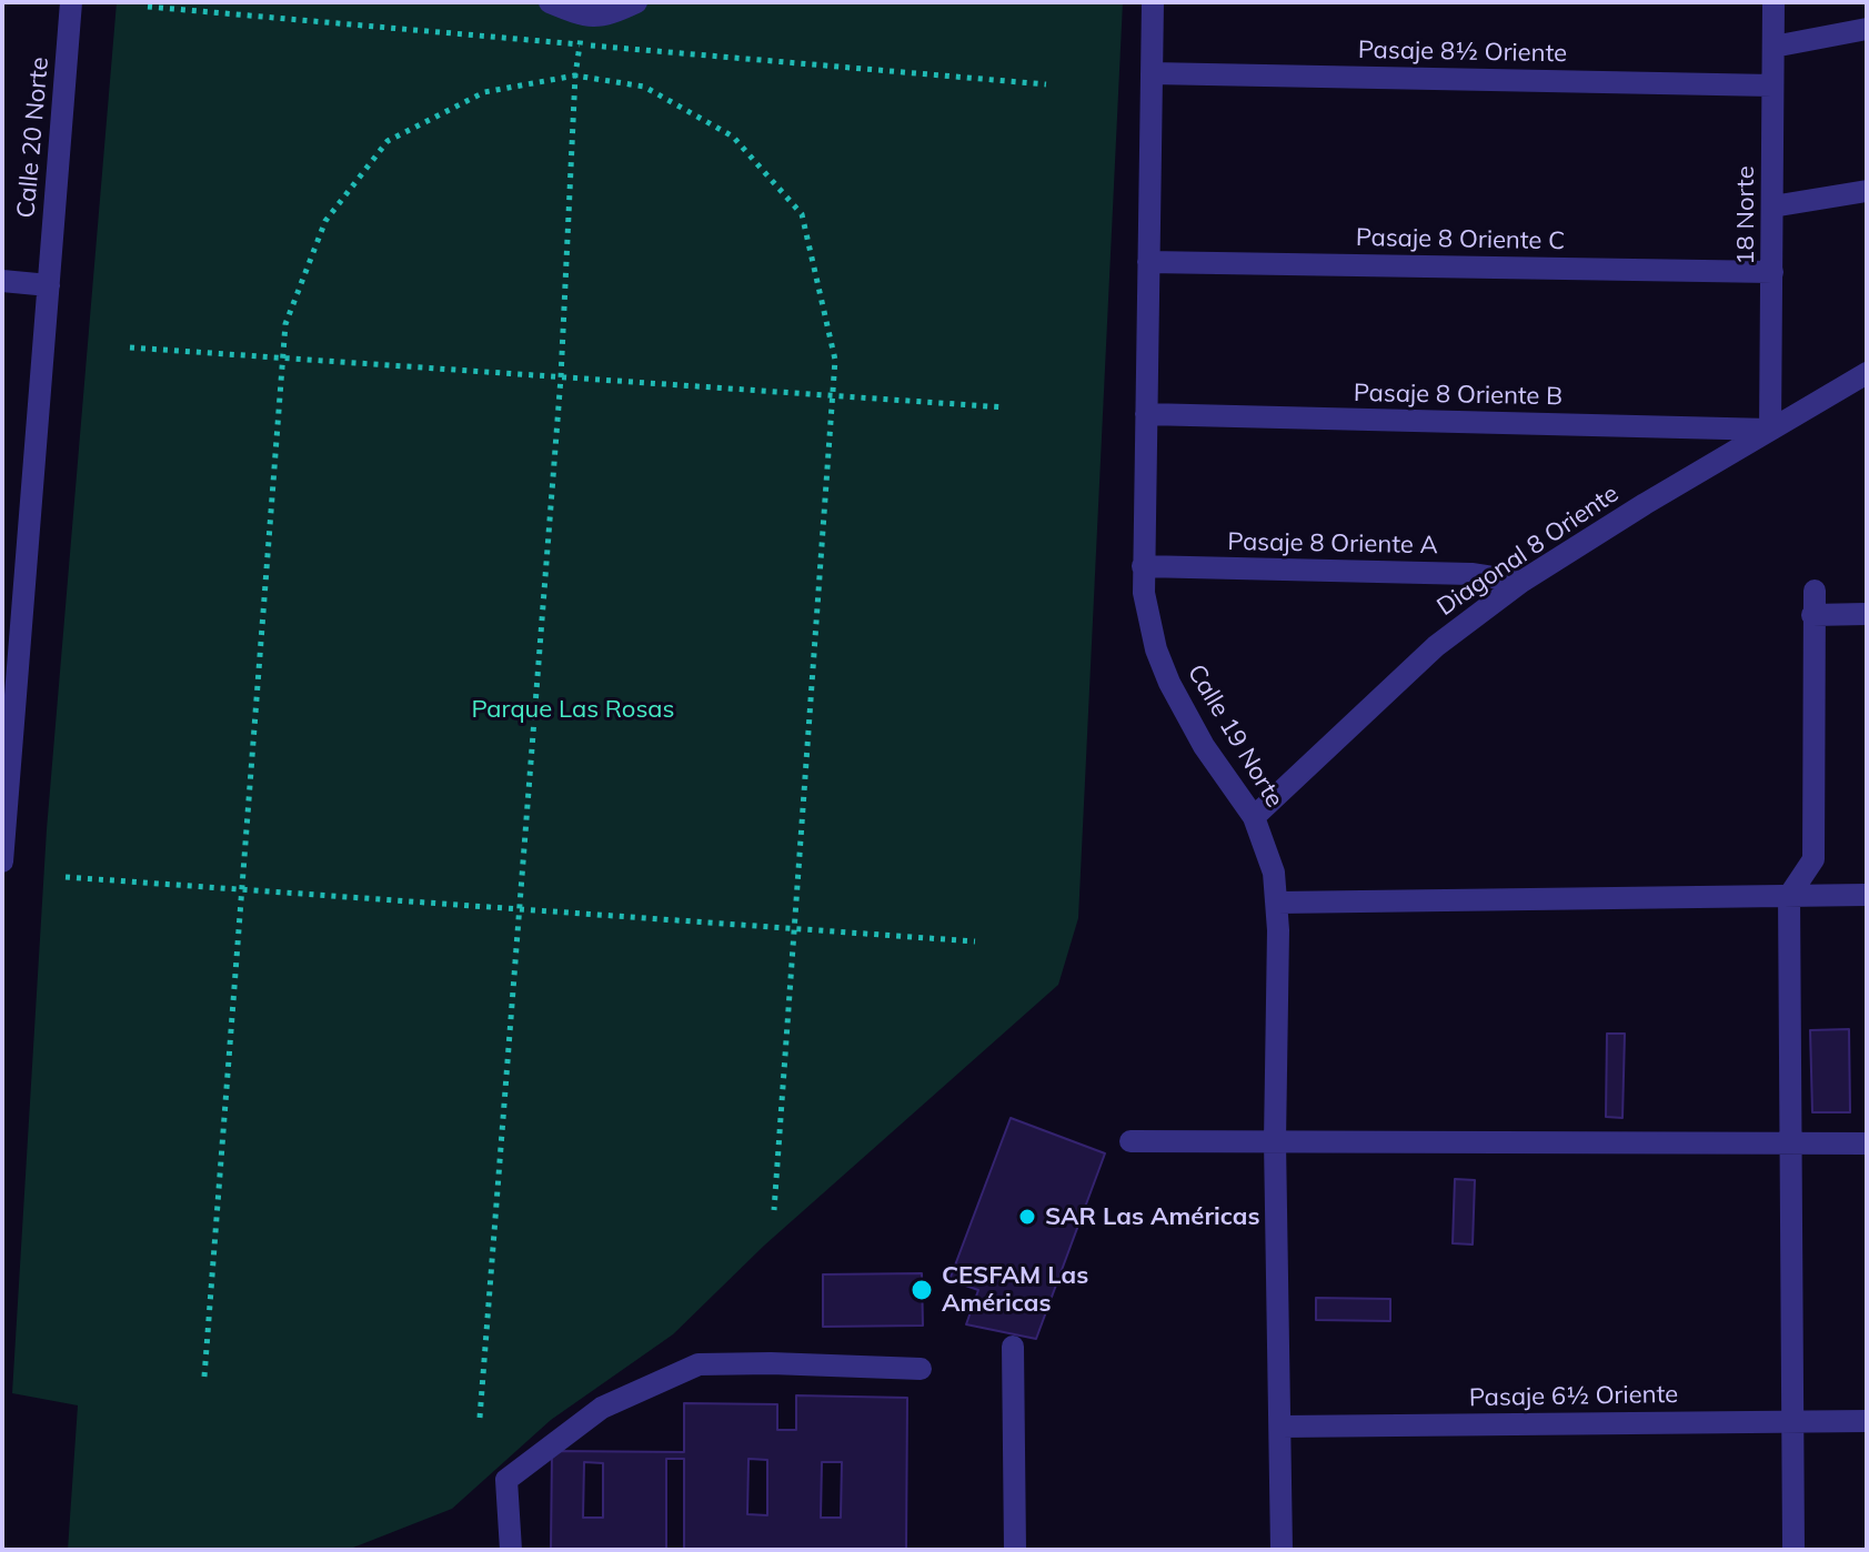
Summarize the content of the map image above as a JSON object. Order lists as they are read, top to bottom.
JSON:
{
  "streets": {
    "street": [
      "Pasaje 8½ Oriente",
      "Calle 20 Norte",
      "18 Norte",
      "Pasaje 8 Oriente C",
      "Pasaje 8 Oriente B",
      "Pasaje 8 Oriente A",
      "Diagonal 8 Oriente",
      "Calle 19 Norte",
      "Pasaje 6½ Oriente"
    ]
  },
  "crossings": [
    ["Pasaje 8½ Oriente", "18 Norte"],
    ["Pasaje 8½ Oriente", "Calle 19 Norte"],
    ["18 Norte", "Pasaje 8 Oriente C"],
    ["18 Norte", "Pasaje 8 Oriente B"],
    ["18 Norte", "Diagonal 8 Oriente"],
    ["Pasaje 8 Oriente C", "Calle 19 Norte"],
    ["Pasaje 8 Oriente B", "Diagonal 8 Oriente"],
    ["Pasaje 8 Oriente B", "Calle 19 Norte"],
    ["Pasaje 8 Oriente A", "Diagonal 8 Oriente"],
    ["Pasaje 8 Oriente A", "Calle 19 Norte"],
    ["Diagonal 8 Oriente", "Calle 19 Norte"],
    ["Calle 19 Norte", "Pasaje 6½ Oriente"]
  ],
  "parks": ["Parque Las Rosas"],
  "places": ["SAR Las Américas", "CESFAM Las Américas"]
}
